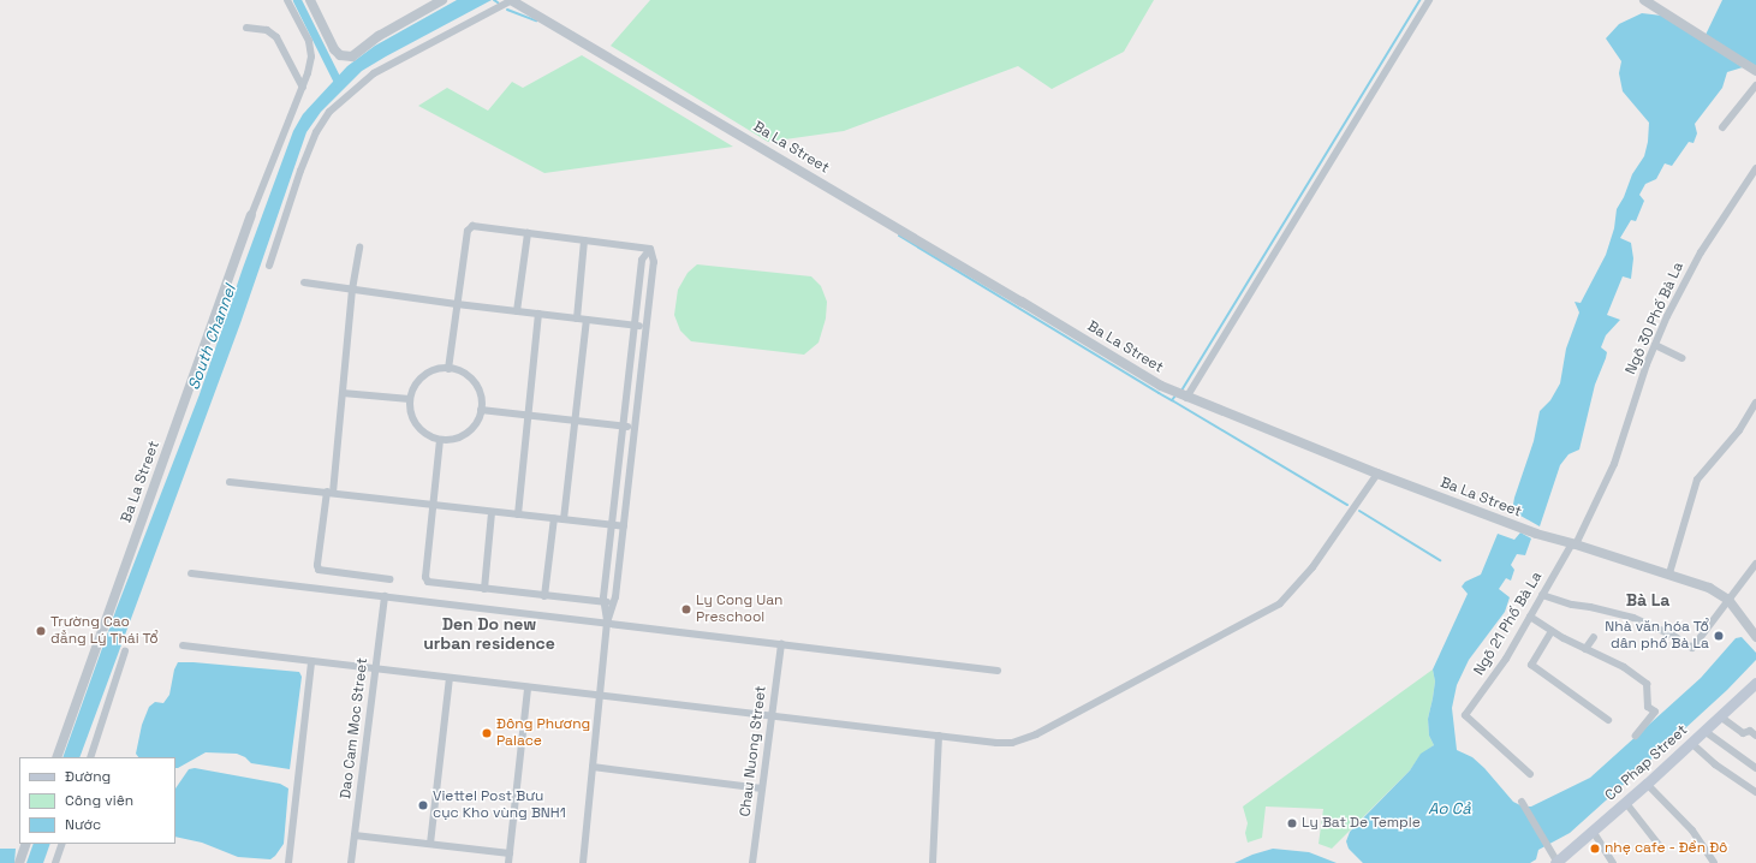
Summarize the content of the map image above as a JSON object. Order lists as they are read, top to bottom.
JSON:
{
  "streets": {
    "main road": ["Co Phap Street"],
    "street": [
      "Ba La Street",
      "Ngõ 30 Phố Bà La",
      "Ngõ 21 Phố Bà La",
      "Dao Cam Moc Street",
      "Chau Nuong Street"
    ]
  },
  "crossings": [
    ["Ba La Street", "Ngõ 30 Phố Bà La"],
    ["Ba La Street", "Ngõ 21 Phố Bà La"],
    ["Ngõ 30 Phố Bà La", "Ngõ 21 Phố Bà La"]
  ],
  "districts": ["Bà La", "Den Do new urban residence"],
  "water": ["South Channel", "Ao Cả"],
  "places": [
    "Ly Cong Uan Preschool",
    "Trường Cao đẳng Lý Thái Tổ",
    "Nhà văn hóa Tổ dân phố Bà La",
    "Đông Phương Palace",
    "Viettel Post Bưu cục Kho vùng BNH1",
    "Ly Bat De Temple",
    "nhẹ cafe - Đền Đô"
  ],
  "legend": ["Đường", "Công viên", "Nước"]
}
